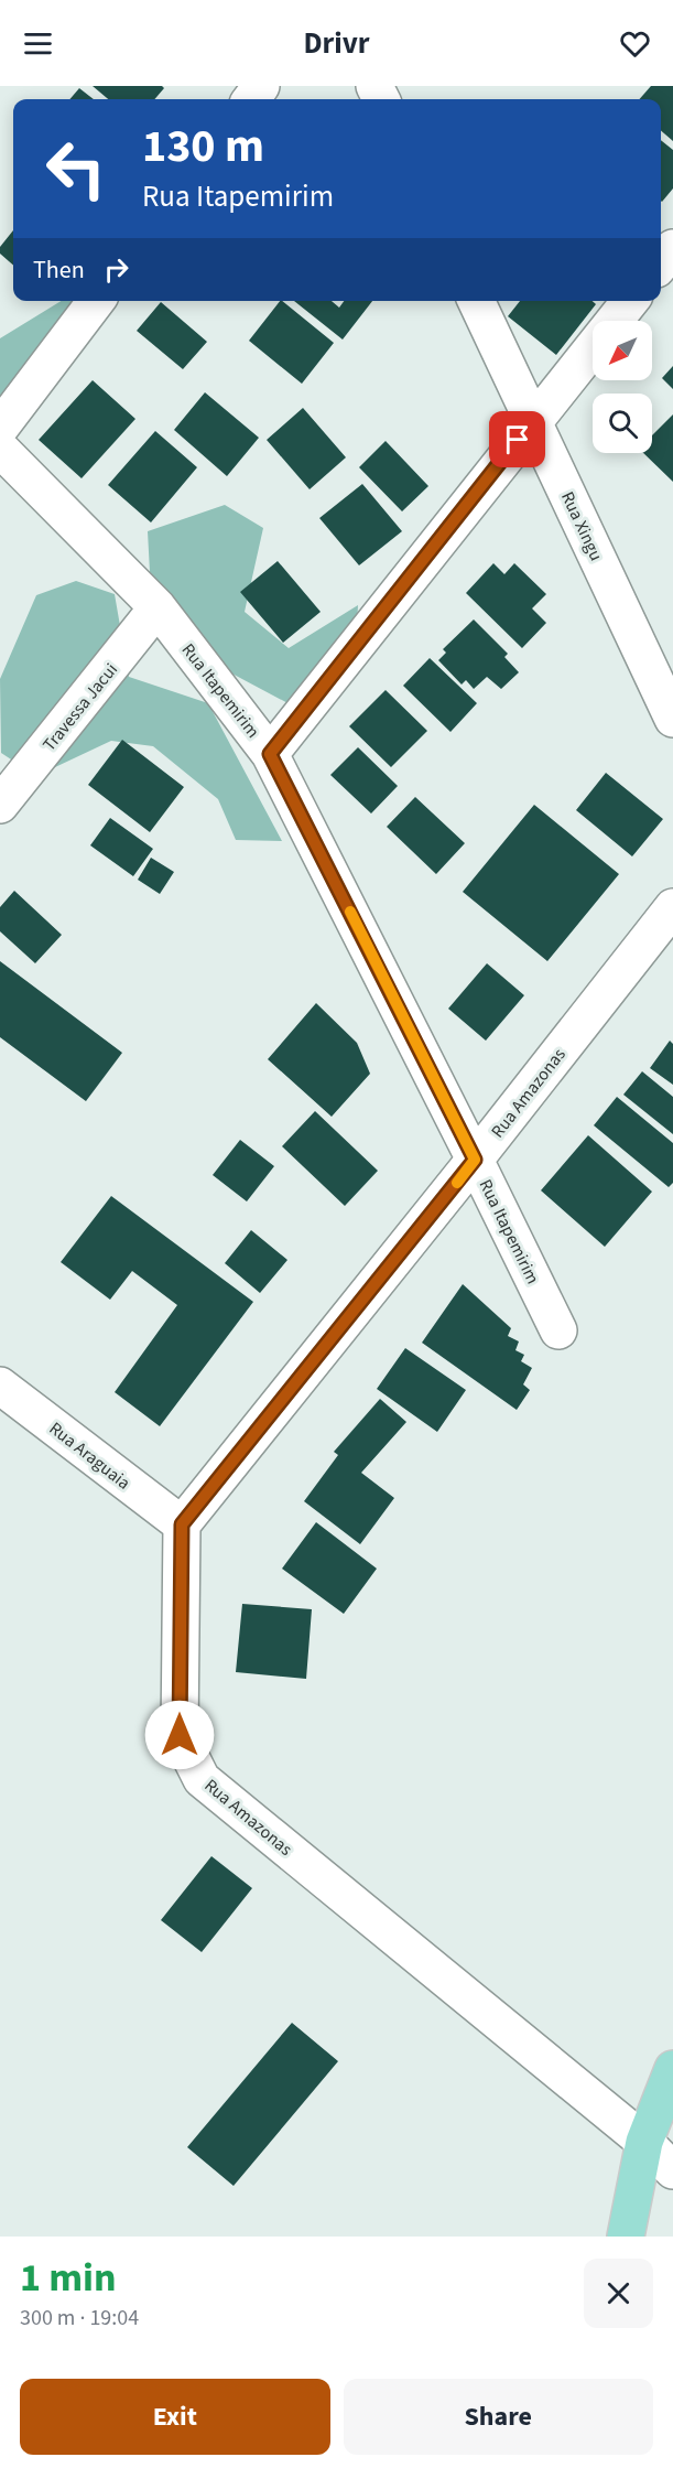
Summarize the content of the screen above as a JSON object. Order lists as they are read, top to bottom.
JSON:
{
  "streets": {
    "street": [
      "Rua Xingu",
      "Rua Itapemirim",
      "Travessa Jacui",
      "Rua Amazonas",
      "Rua Araguaia"
    ]
  },
  "crossings": [
    ["Rua Itapemirim", "Travessa Jacui"],
    ["Rua Itapemirim", "Rua Amazonas"],
    ["Rua Amazonas", "Rua Araguaia"]
  ],
  "north": "bottom left",
  "page": {
    "header": "Drivr",
    "turn": ["130 m", "Rua Itapemirim"],
    "then": "Then",
    "heading": ["1 min", "300 m · 19:04"],
    "buttons": ["Exit", "Share"]
  }
}
